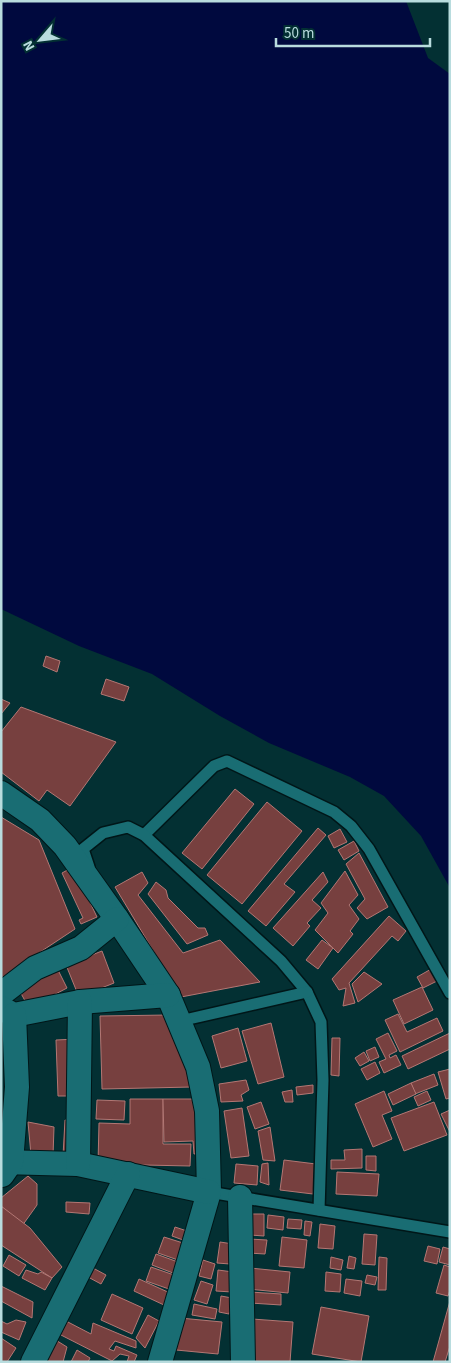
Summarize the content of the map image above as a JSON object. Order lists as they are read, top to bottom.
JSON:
{
  "scale_bar": "50 m",
  "north": "bottom left"
}
